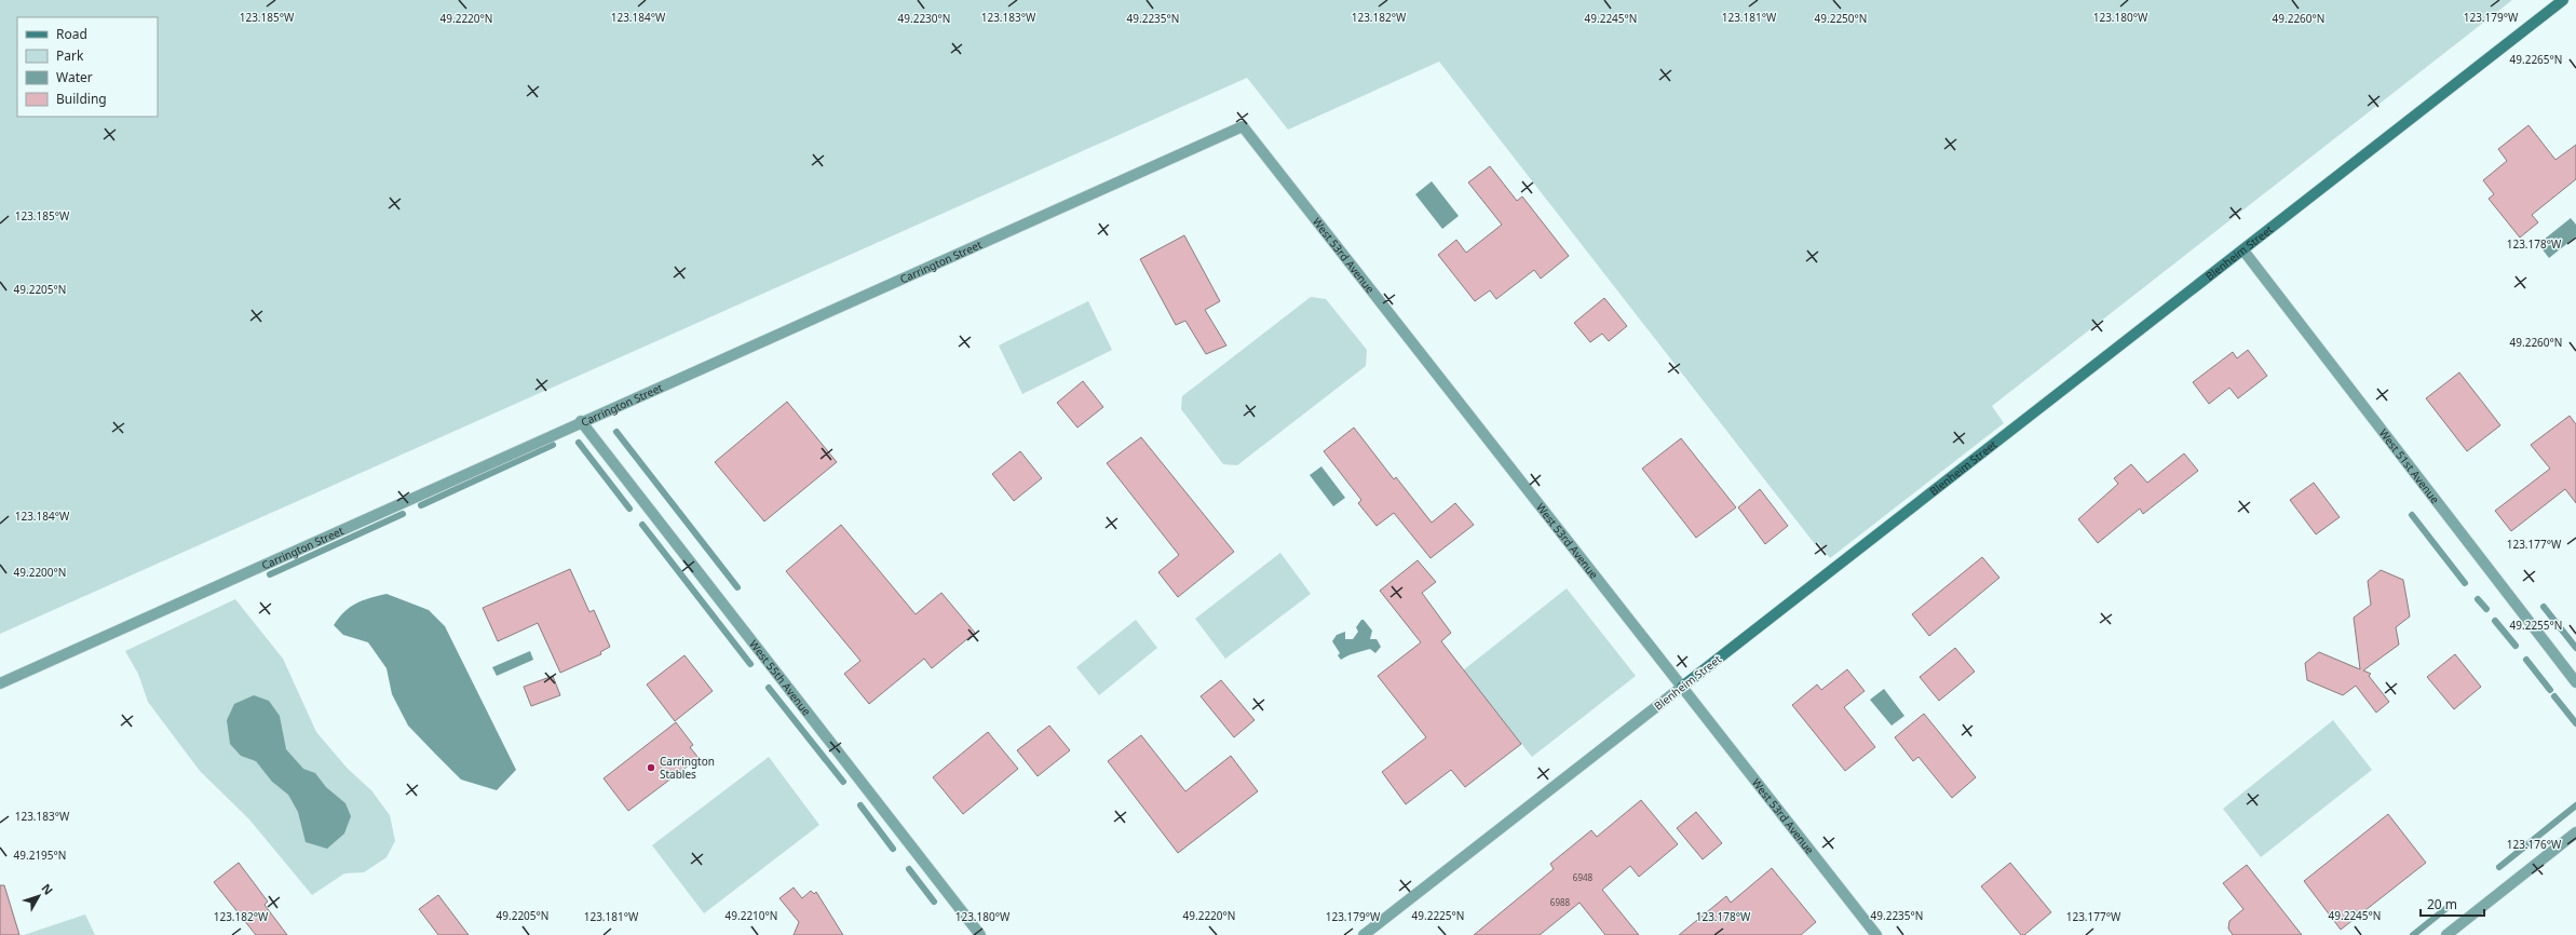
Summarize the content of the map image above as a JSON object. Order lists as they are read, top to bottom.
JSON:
{
  "streets": {
    "street": [
      "Blenheim Street",
      "West 53rd Avenue",
      "Carrington Street",
      "West 51st Avenue",
      "West 55th Avenue"
    ]
  },
  "crossings": [
    ["Blenheim Street", "West 53rd Avenue"],
    ["Blenheim Street", "West 51st Avenue"],
    ["West 53rd Avenue", "Carrington Street"],
    ["Carrington Street", "West 55th Avenue"]
  ],
  "places": ["Carrington Stables"],
  "house_numbers": ["6948", "6988"],
  "legend": [
    "Road",
    "Park",
    "Water",
    "Building"
  ],
  "scale_bar": "20 m",
  "north": "top right",
  "coordinates": [
    "123.185°W",
    "123.182°W",
    "123.180°W",
    "123.179°W",
    "123.184°W",
    "123.183°W",
    "123.181°W",
    "49.2220°N",
    "49.2230°N",
    "49.2235°N",
    "49.2245°N",
    "49.2250°N",
    "49.2260°N",
    "49.2265°N",
    "123.178°W",
    "49.2205°N",
    "123.177°W",
    "49.2200°N",
    "49.2255°N",
    "123.176°W",
    "49.2195°N",
    "49.2210°N",
    "49.2225°N"
  ]
}
